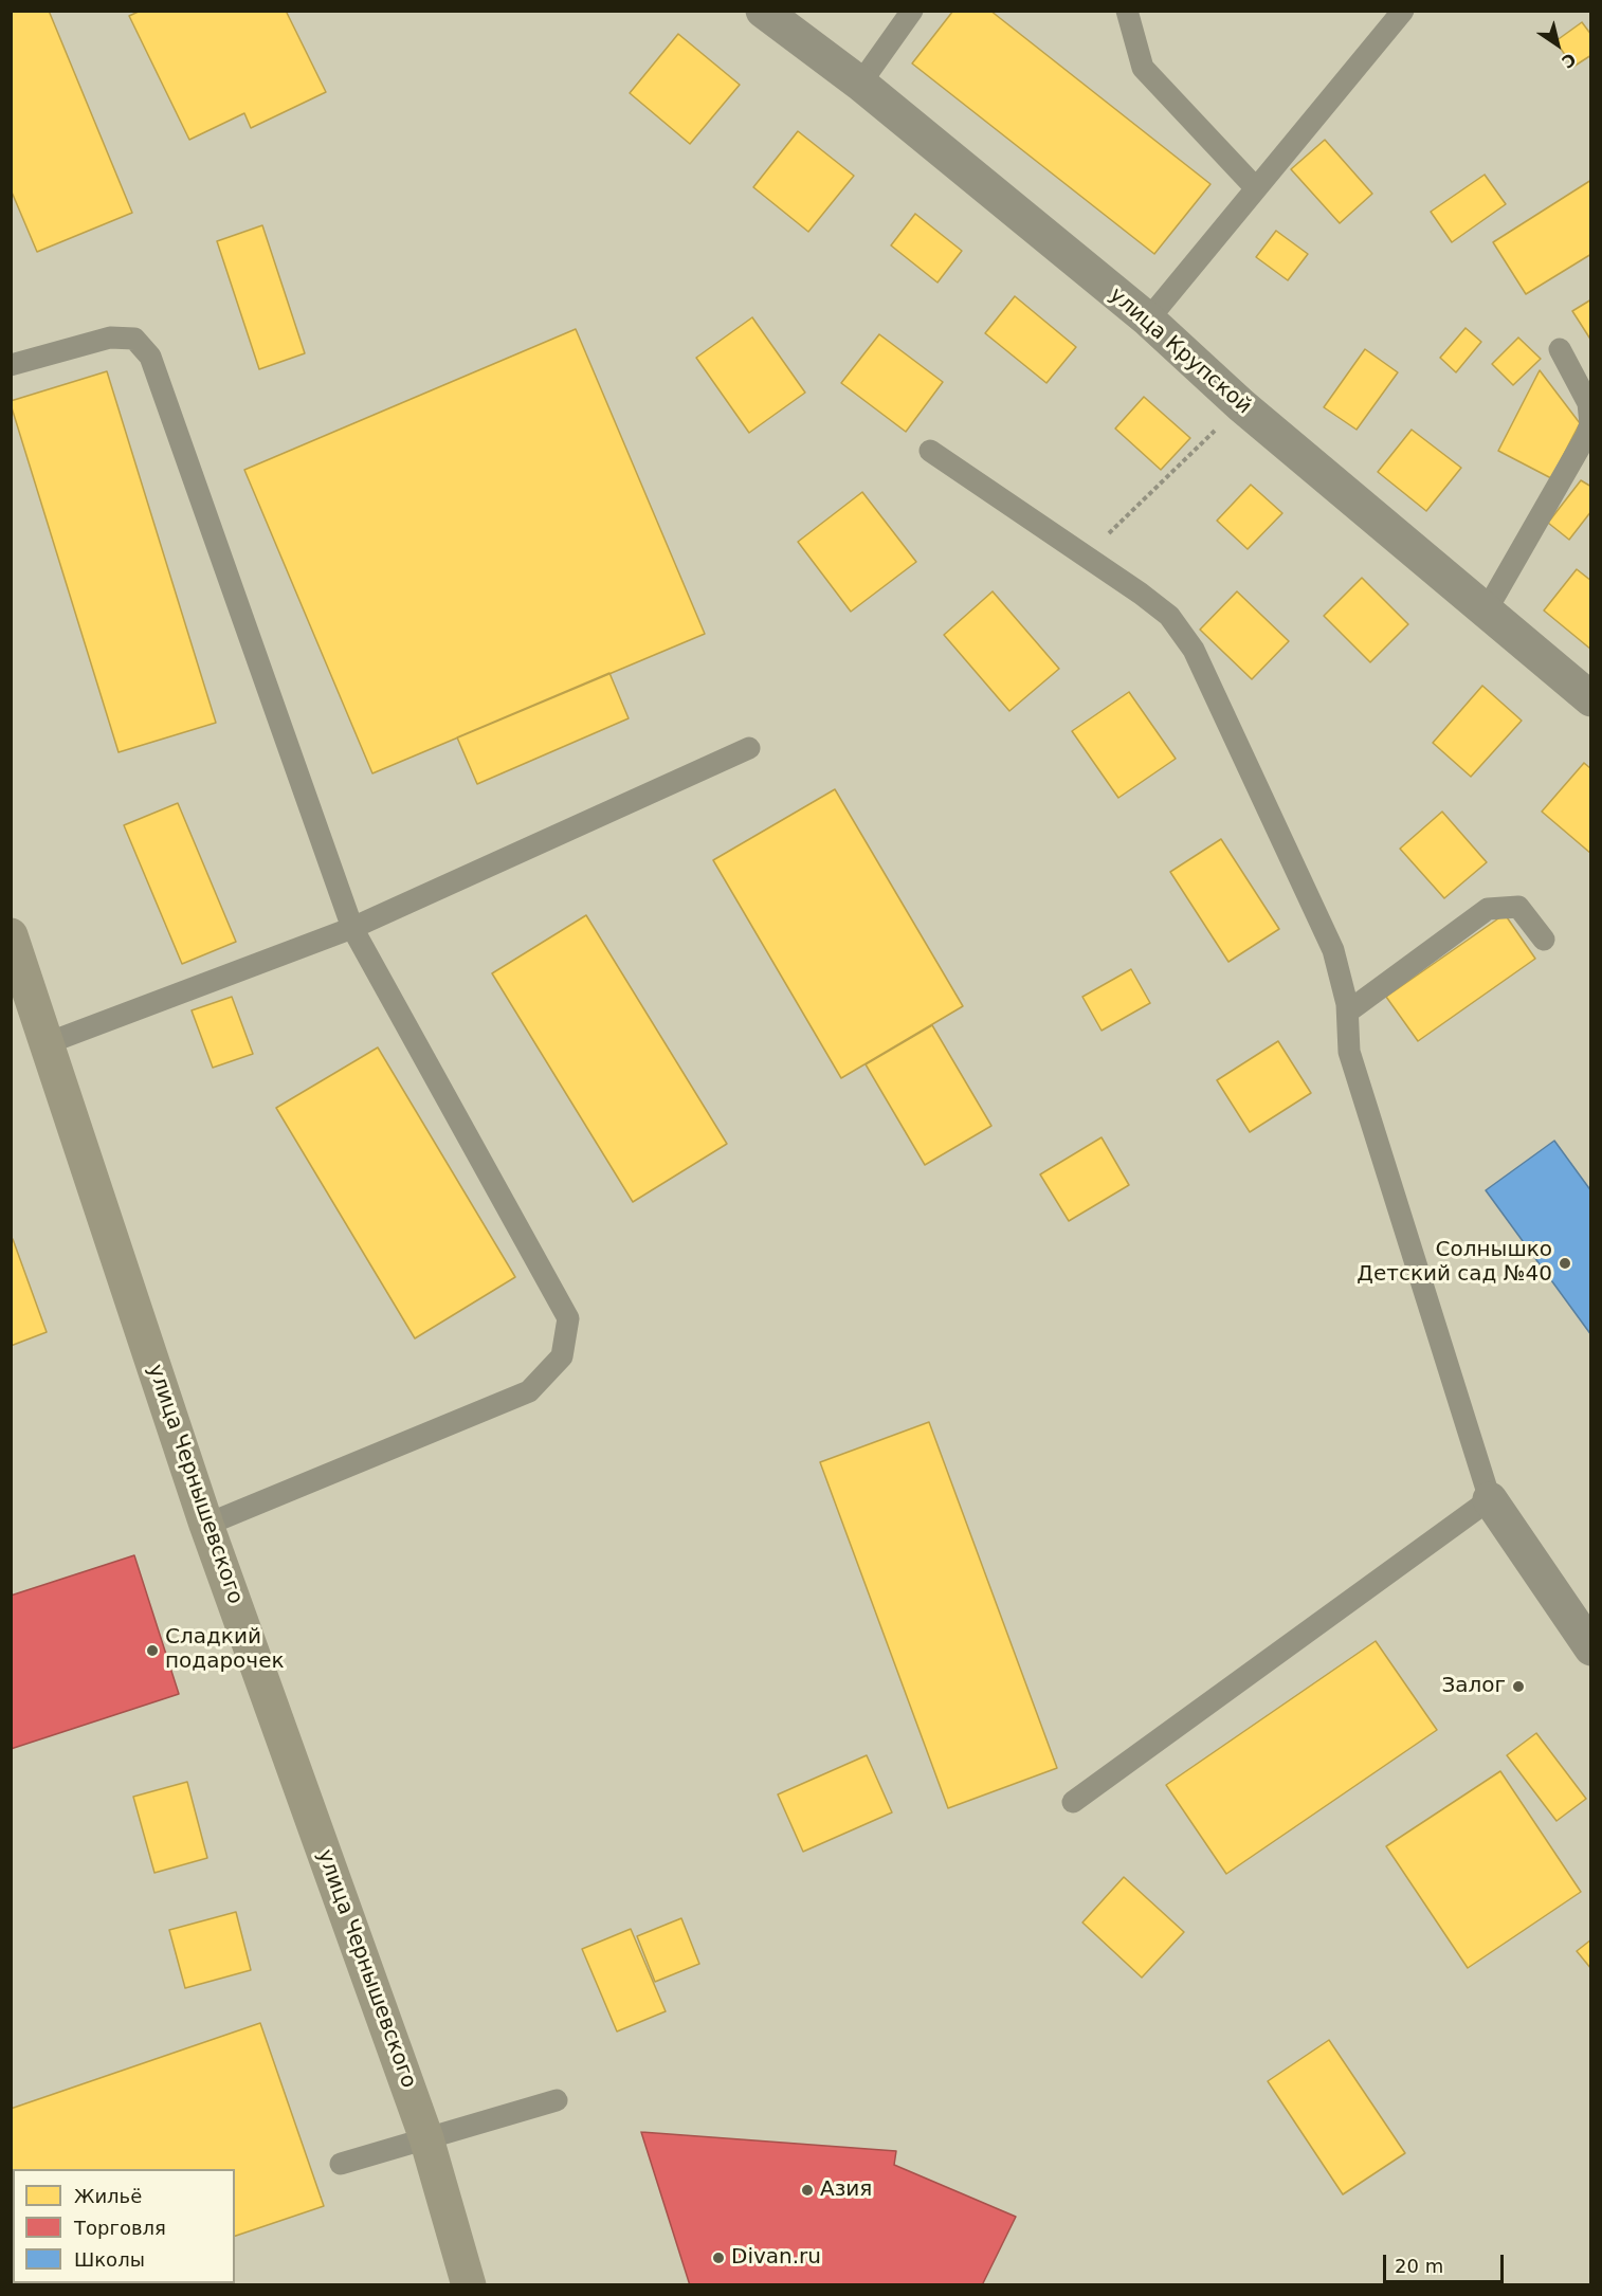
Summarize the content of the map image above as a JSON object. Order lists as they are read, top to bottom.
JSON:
{
  "streets": {
    "main road": ["улица Чернышевского"],
    "street": ["улица Крупской"]
  },
  "places": [
    "Солнышко Детский сад №40",
    "Сладкий подарочек",
    "Залог",
    "Азия",
    "Divan.ru"
  ],
  "legend": ["Жильё", "Торговля", "Школы"],
  "scale_bar": "20 m",
  "north": "bottom right"
}
